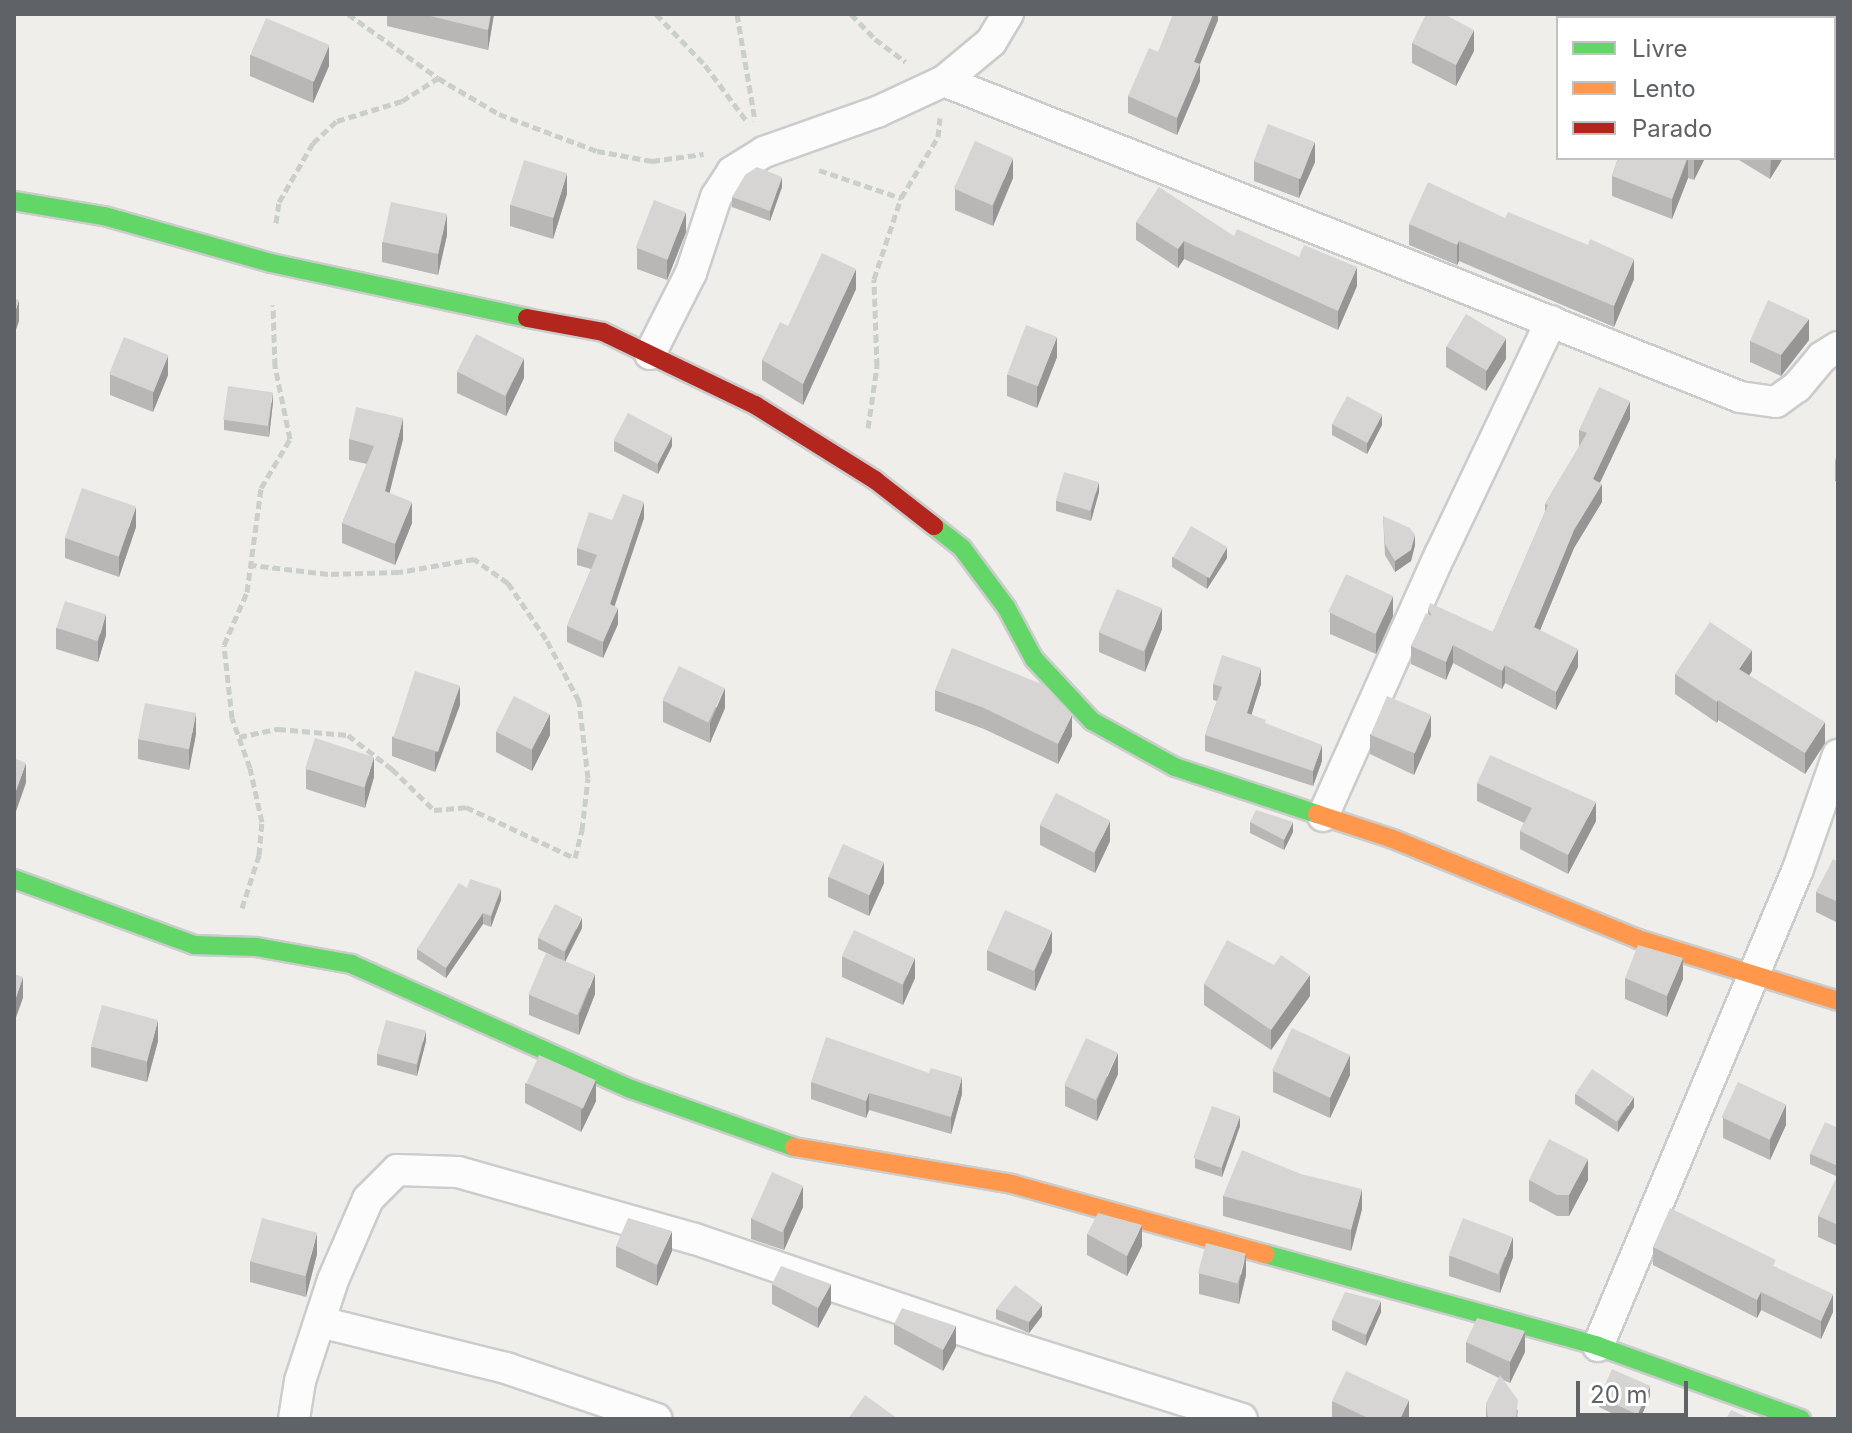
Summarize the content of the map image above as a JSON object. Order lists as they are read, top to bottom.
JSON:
{
  "legend": ["Livre", "Lento", "Parado"],
  "scale_bar": "20 m"
}
